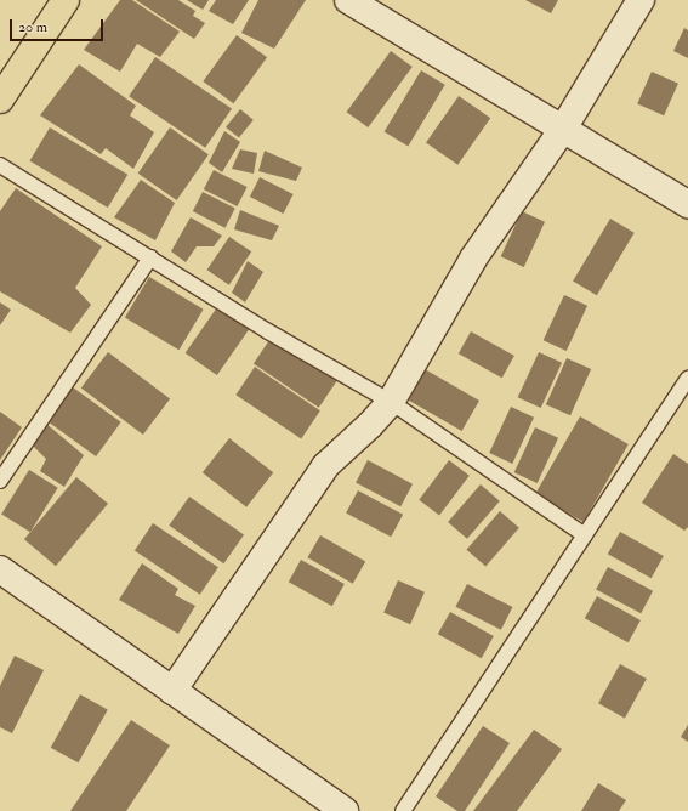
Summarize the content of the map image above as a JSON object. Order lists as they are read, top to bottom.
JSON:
{
  "scale_bar": "20 m"
}
